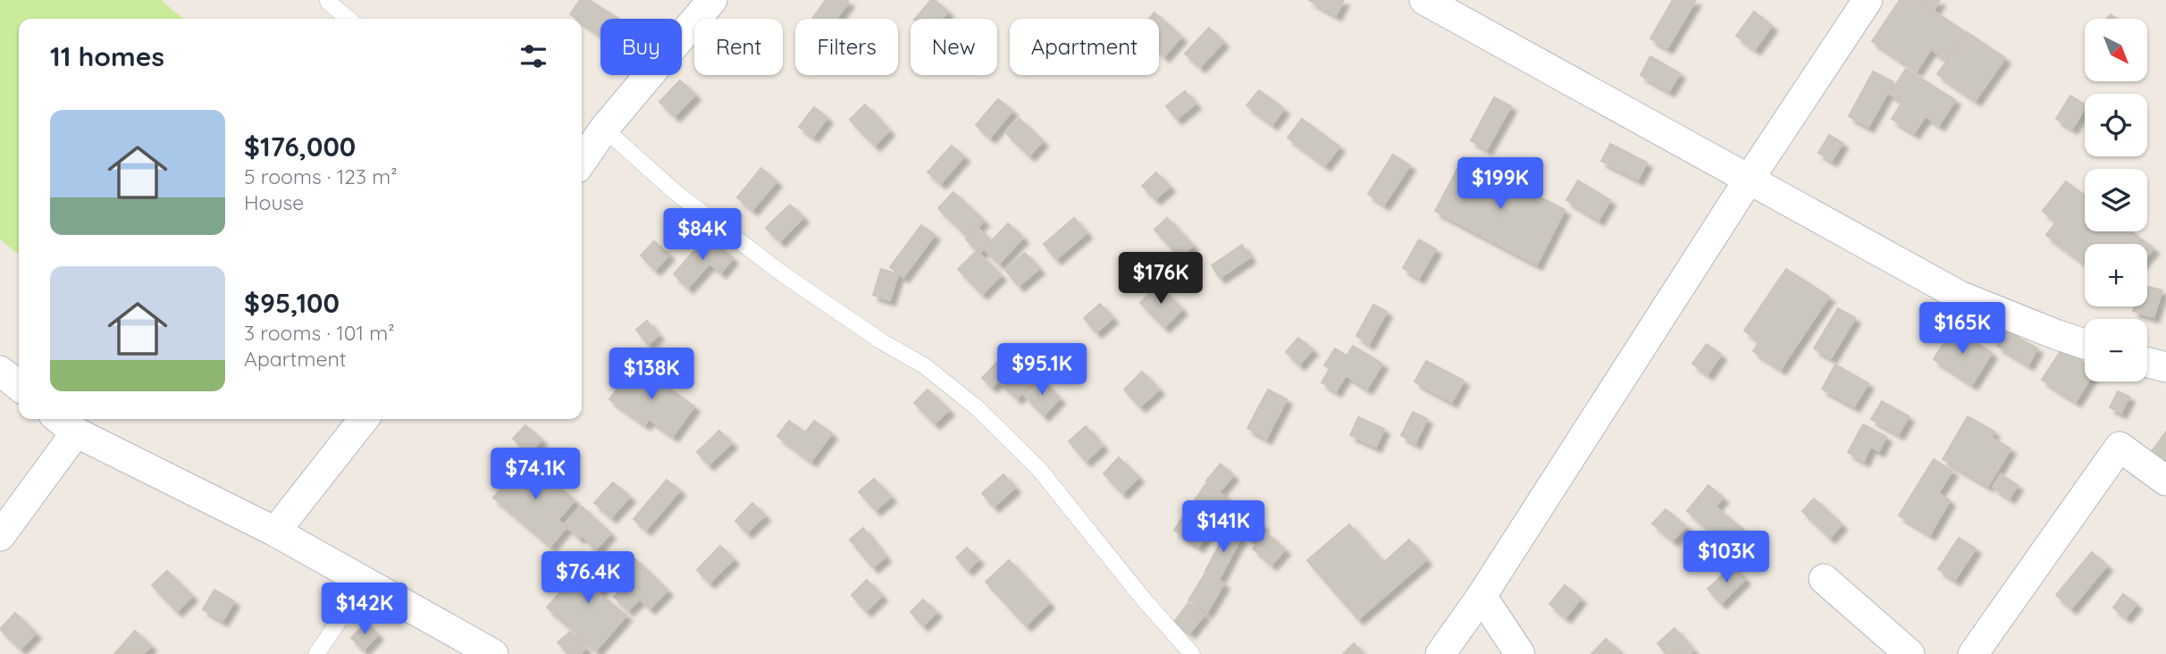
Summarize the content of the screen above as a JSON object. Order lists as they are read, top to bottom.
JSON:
{
  "north": "bottom right",
  "page": {
    "map_buttons": ["+", "−"],
    "chip": [
      "Buy",
      "Rent",
      "Filters",
      "New",
      "Apartment"
    ],
    "heading": "11 homes",
    "list": [
      {
        "name": "$176,000",
        "note": "5 rooms · 123 m² · House"
      },
      {
        "name": "$95,100",
        "note": "3 rooms · 101 m² · Apartment"
      }
    ],
    "price": [
      "$199K",
      "$84K",
      "$176K",
      "$165K",
      "$95.1K",
      "$138K",
      "$74.1K",
      "$141K",
      "$103K",
      "$76.4K",
      "$142K"
    ]
  }
}
